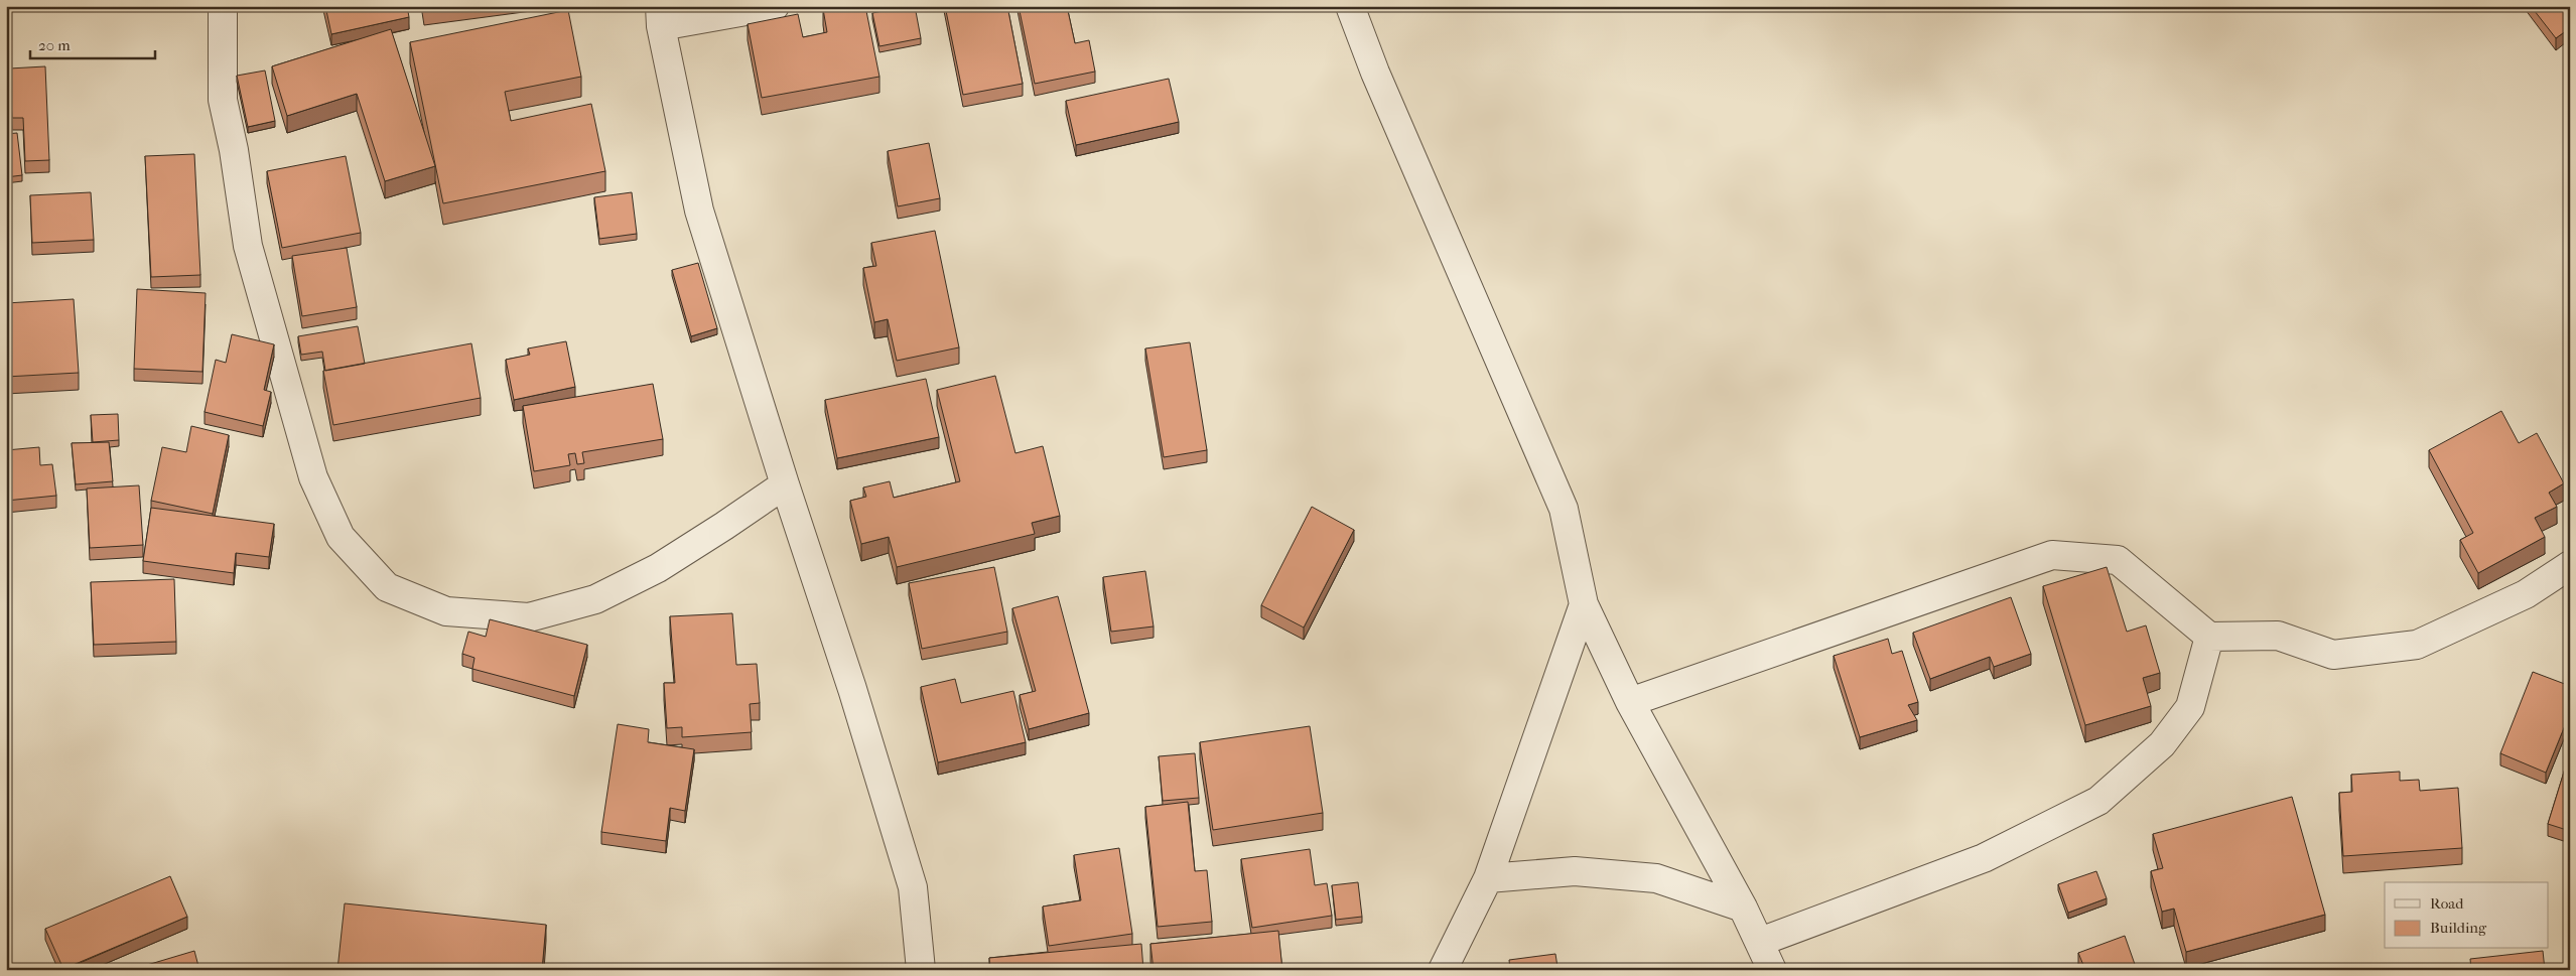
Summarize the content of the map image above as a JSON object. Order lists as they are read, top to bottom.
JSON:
{
  "legend": ["Road", "Building"],
  "scale_bar": "20 m"
}
